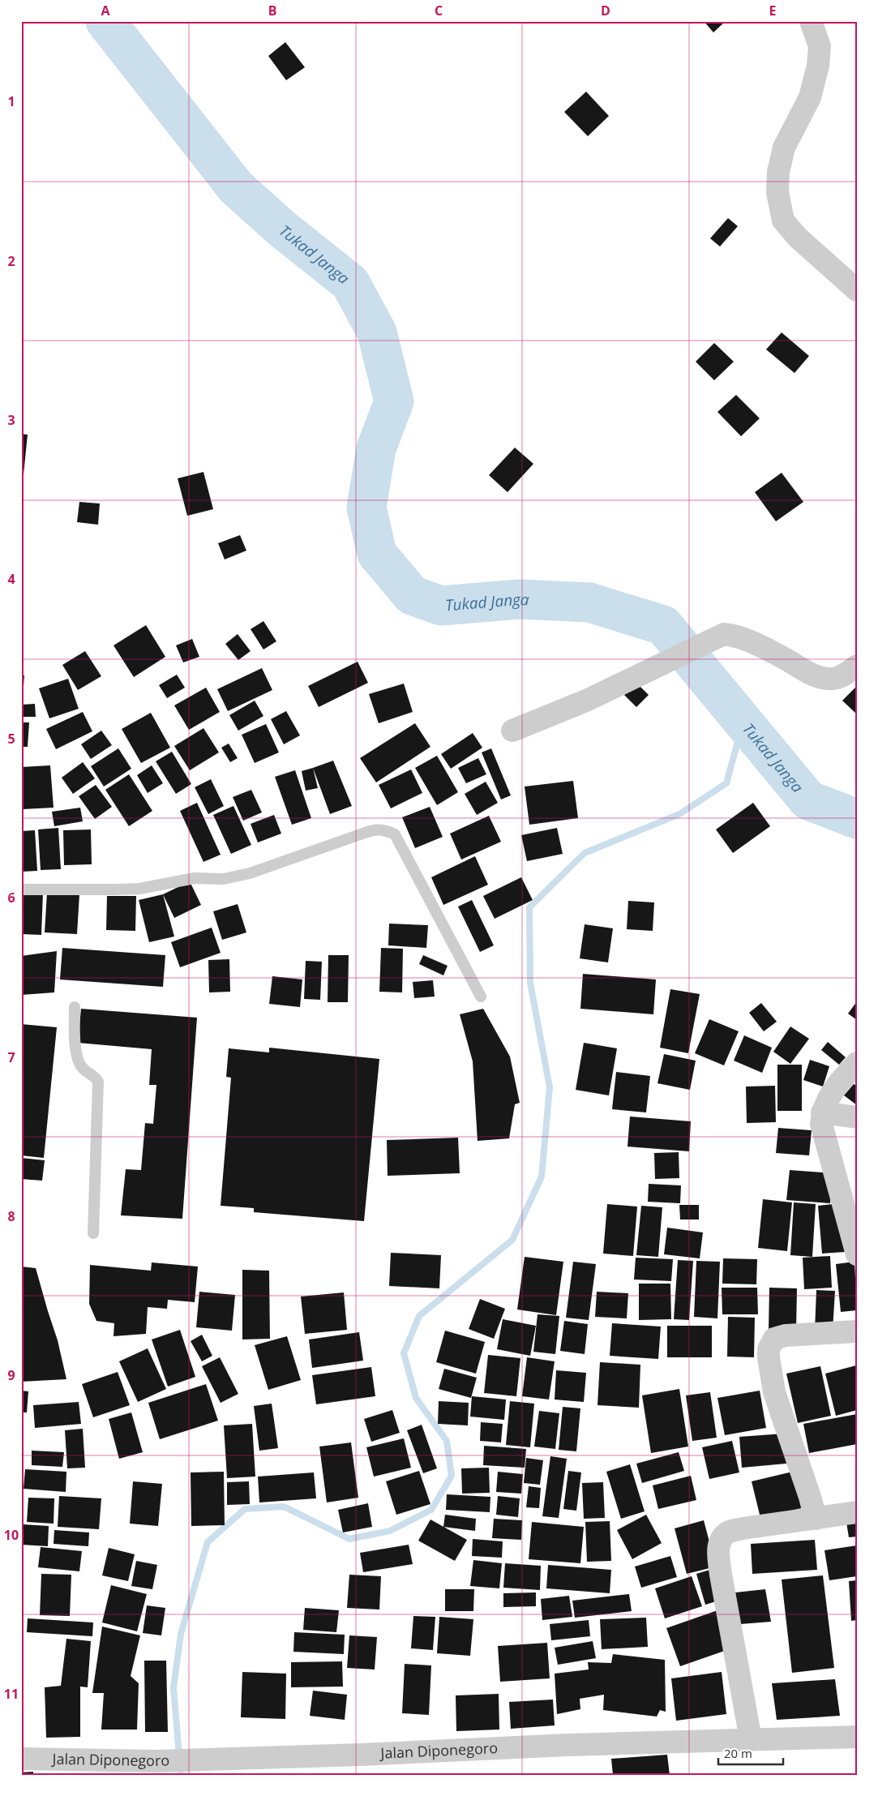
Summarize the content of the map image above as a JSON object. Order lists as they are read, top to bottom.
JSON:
{
  "streets": {
    "street": ["Jalan Diponegoro"]
  },
  "water": ["Tukad Janga"],
  "scale_bar": "20 m",
  "grid": {
    "columns": [
      "A",
      "B",
      "C",
      "D",
      "E"
    ],
    "rows": [
      "1",
      "2",
      "3",
      "4",
      "5",
      "6",
      "7",
      "8",
      "9",
      "10",
      "11"
    ]
  }
}
